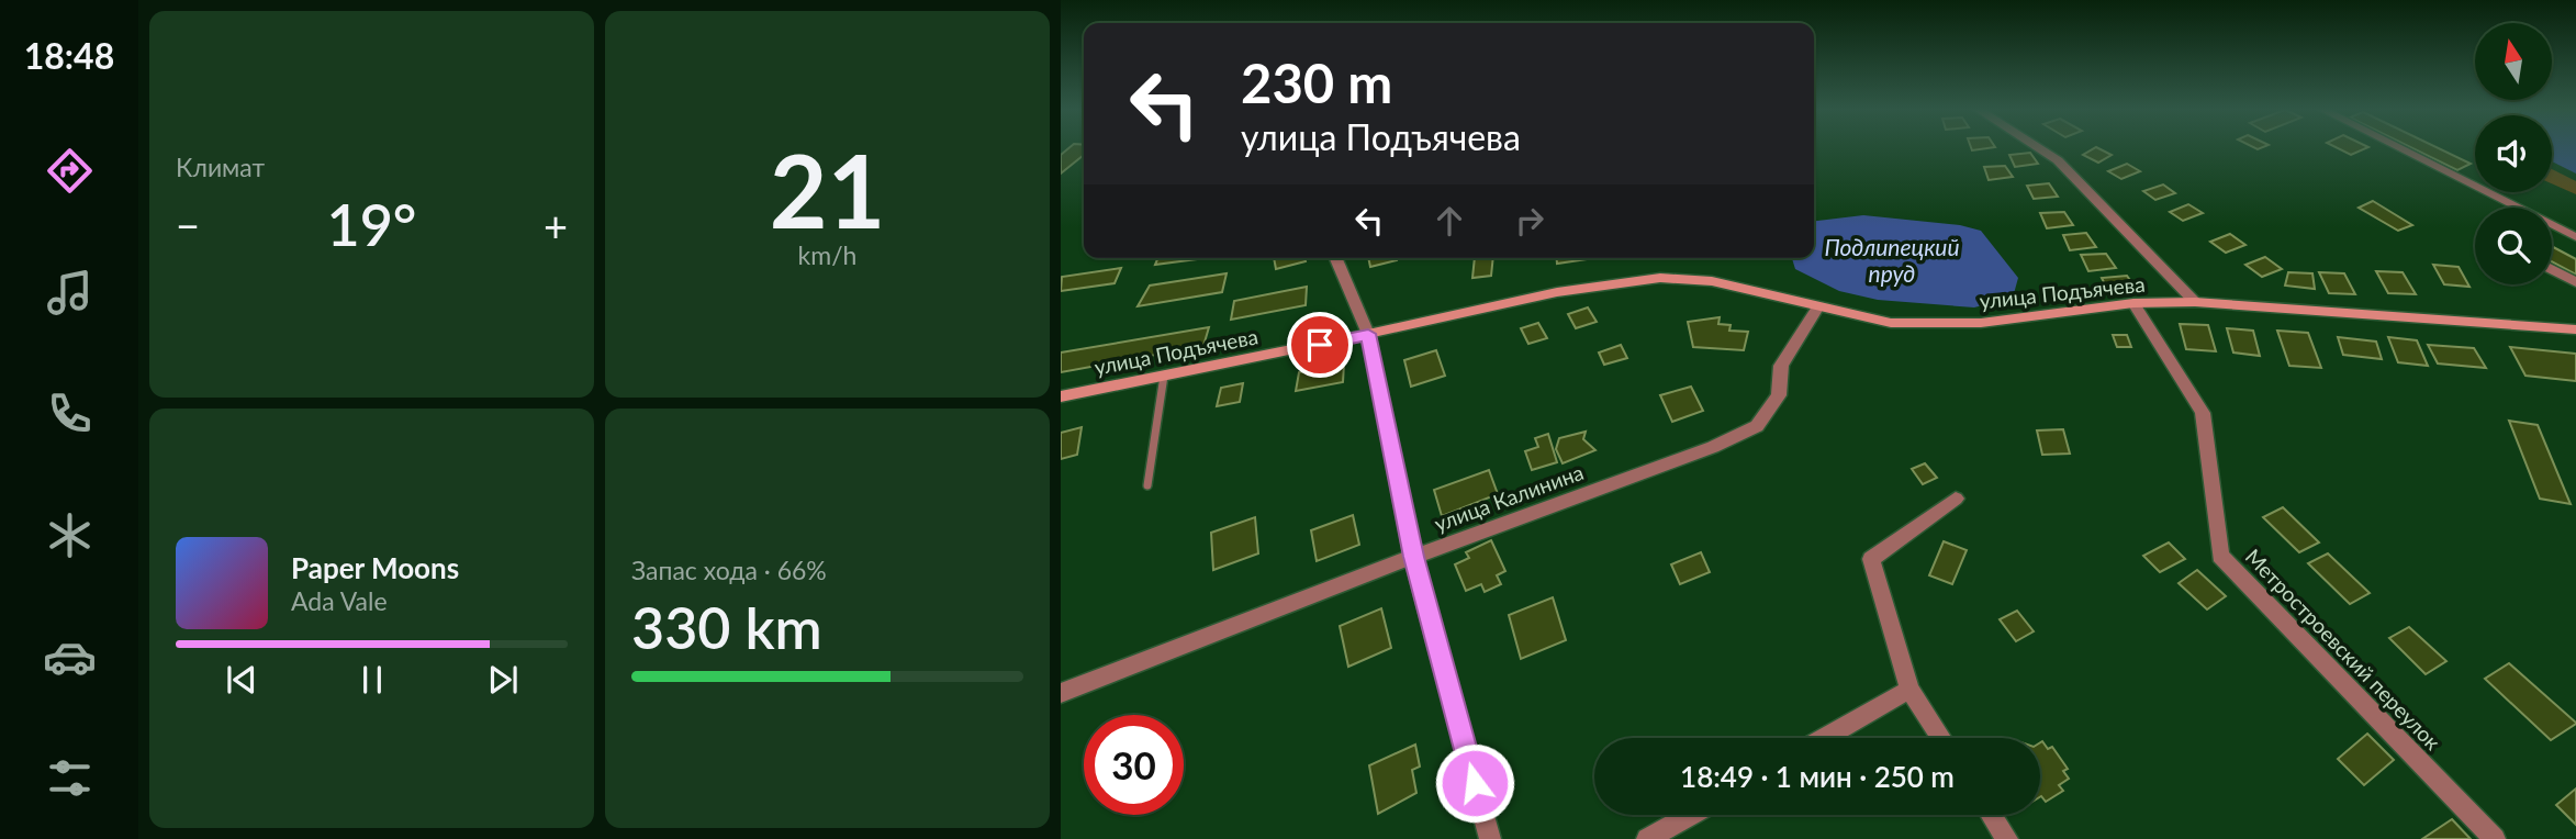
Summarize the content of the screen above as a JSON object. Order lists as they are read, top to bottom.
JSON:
{
  "streets": {
    "main road": ["улица Подъячева"],
    "street": ["улица Калинина", "Метростроевский переулок"]
  },
  "crossings": [
    ["улица Подъячева", "улица Калинина"],
    ["улица Подъячева", "Метростроевский переулок"]
  ],
  "water": ["Подлипецкий пруд"],
  "north": "top",
  "page": {
    "tabs": "18:48",
    "tile": [
      "Климат",
      ["21", "km/h"],
      ["Запас хода · 66%", "330 km"]
    ],
    "turn": ["230 m", "улица Подъячева"],
    "heat": ["−", "19°", "+"],
    "song": ["Paper Moons", "Ada Vale"],
    "limit": "30",
    "trip": "18:49 · 1 мин · 250 m"
  }
}
